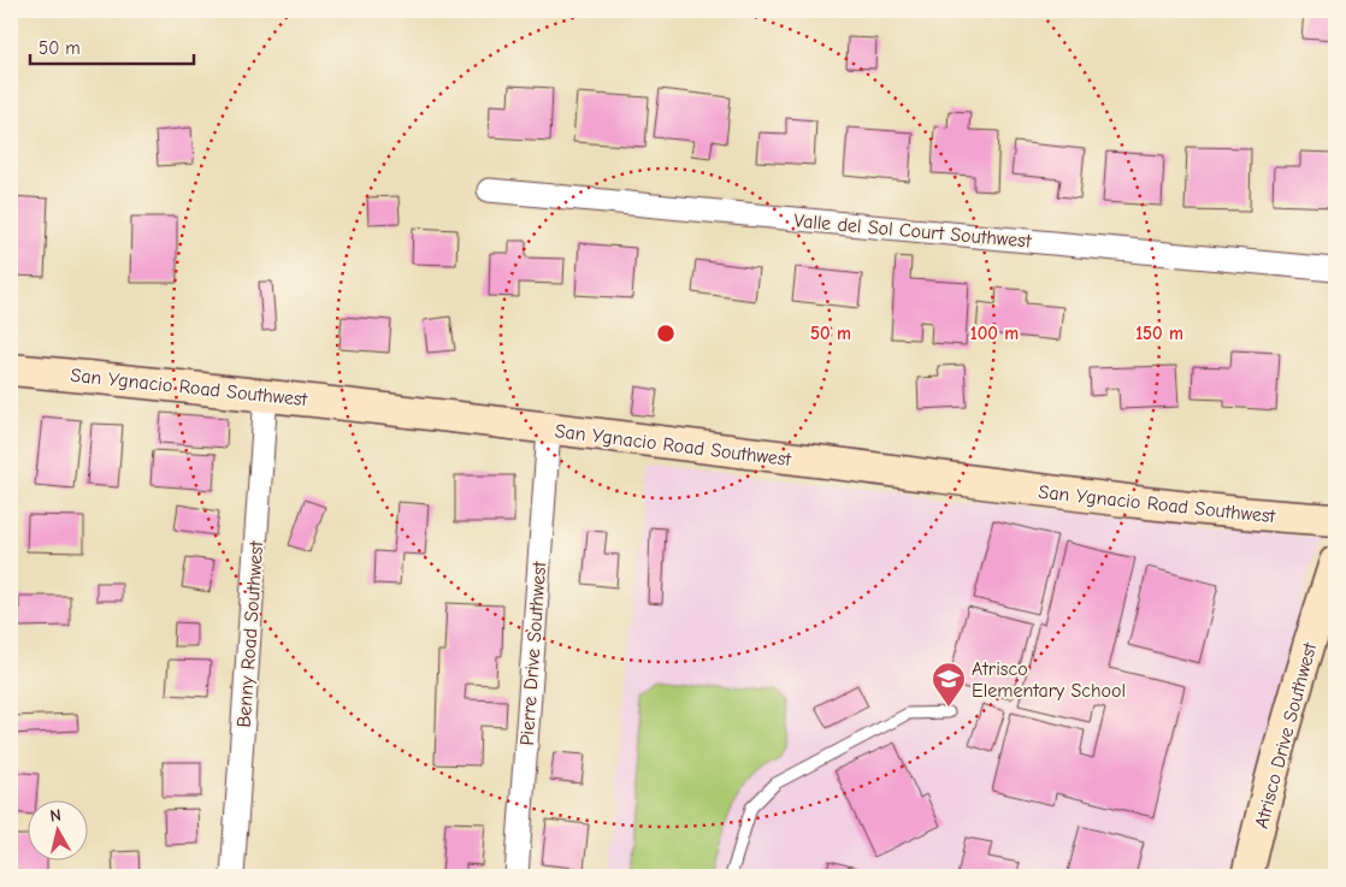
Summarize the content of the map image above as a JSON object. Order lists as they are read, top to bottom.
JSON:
{
  "streets": {
    "street": [
      "Valle del Sol Court Southwest",
      "San Ygnacio Road Southwest",
      "Benny Road Southwest",
      "Pierre Drive Southwest",
      "Atrisco Drive Southwest"
    ]
  },
  "crossings": [
    ["San Ygnacio Road Southwest", "Benny Road Southwest"],
    ["San Ygnacio Road Southwest", "Pierre Drive Southwest"]
  ],
  "places": {
    "school or university": ["Atrisco Elementary School"]
  },
  "scale_bar": "50 m",
  "north": "top",
  "rings": ["50 m", "100 m", "150 m"]
}
